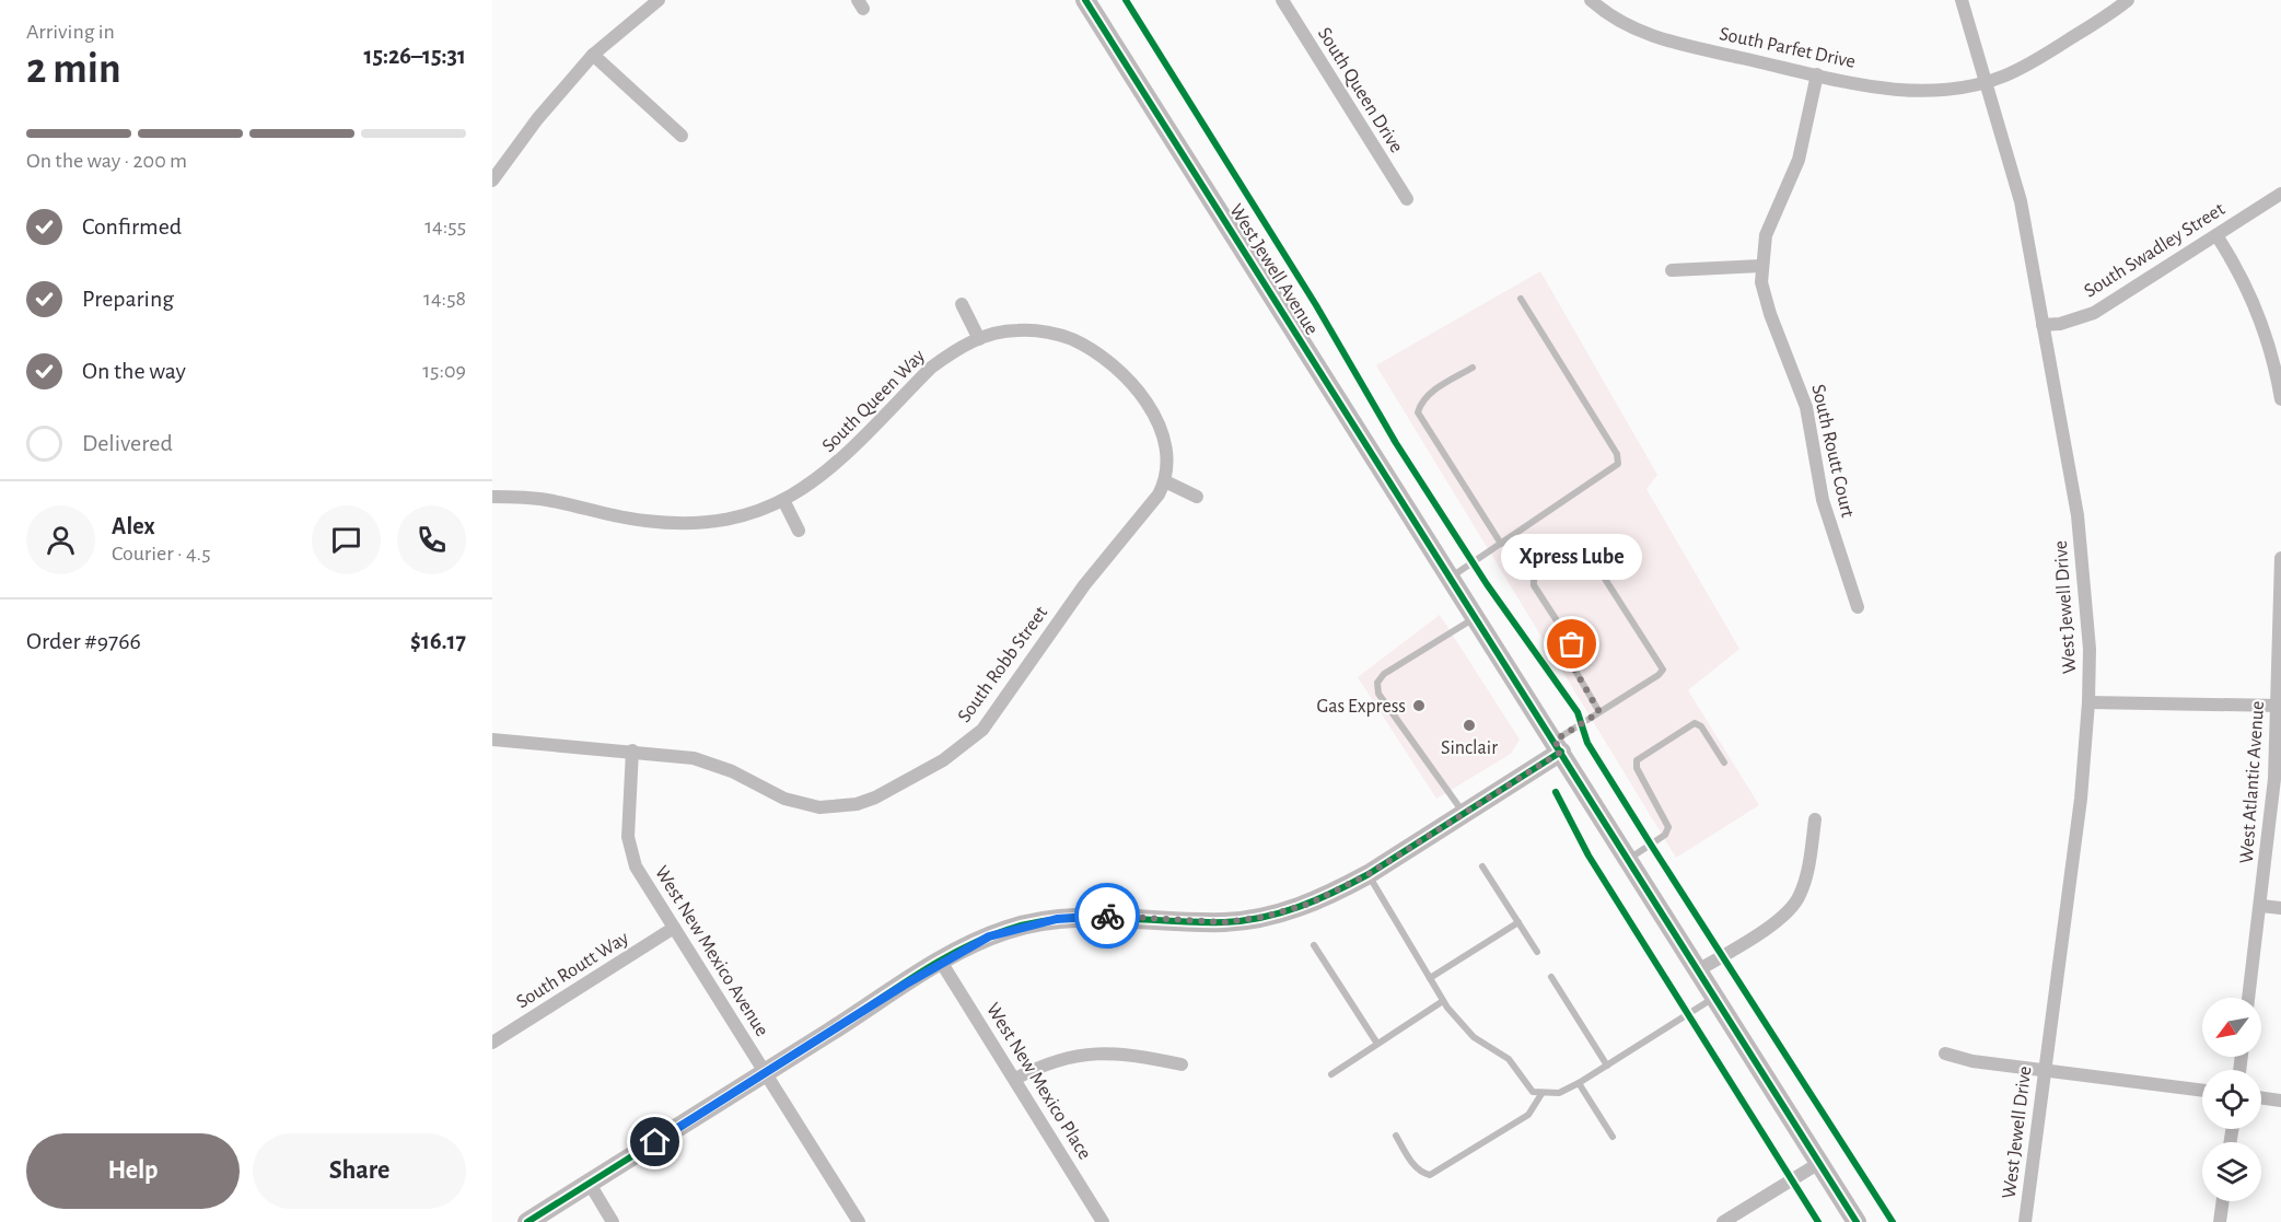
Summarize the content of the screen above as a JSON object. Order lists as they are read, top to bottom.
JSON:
{
  "streets": {
    "main road": ["West Jewell Avenue"],
    "street": [
      "South Parfet Drive",
      "South Queen Drive",
      "South Swadley Street",
      "South Queen Way",
      "South Routt Court",
      "West Jewell Drive",
      "South Robb Street",
      "West Atlantic Avenue",
      "West New Mexico Avenue",
      "South Routt Way",
      "West New Mexico Place"
    ]
  },
  "crossings": [
    ["South Parfet Drive", "South Routt Court"],
    ["South Parfet Drive", "West Jewell Drive"],
    ["South Swadley Street", "West Jewell Drive"],
    ["South Queen Way", "South Robb Street"],
    ["South Robb Street", "West New Mexico Avenue"],
    ["West New Mexico Avenue", "South Routt Way"]
  ],
  "places": ["Xpress Lube", "Gas Express", "Sinclair"],
  "north": "bottom left",
  "page": {
    "heading": ["2 min", "Arriving in", "15:26–15:31"],
    "panel": [
      "Alex",
      "Courier · 4.5",
      "Order #9766",
      "$16.17"
    ],
    "bar": "On the way · 200 m",
    "list": [
      ["Confirmed", "14:55"],
      ["Preparing", "14:58"],
      ["On the way", "15:09"],
      "Delivered"
    ],
    "bubble": "Xpress Lube",
    "buttons": ["Help", "Share"]
  }
}
